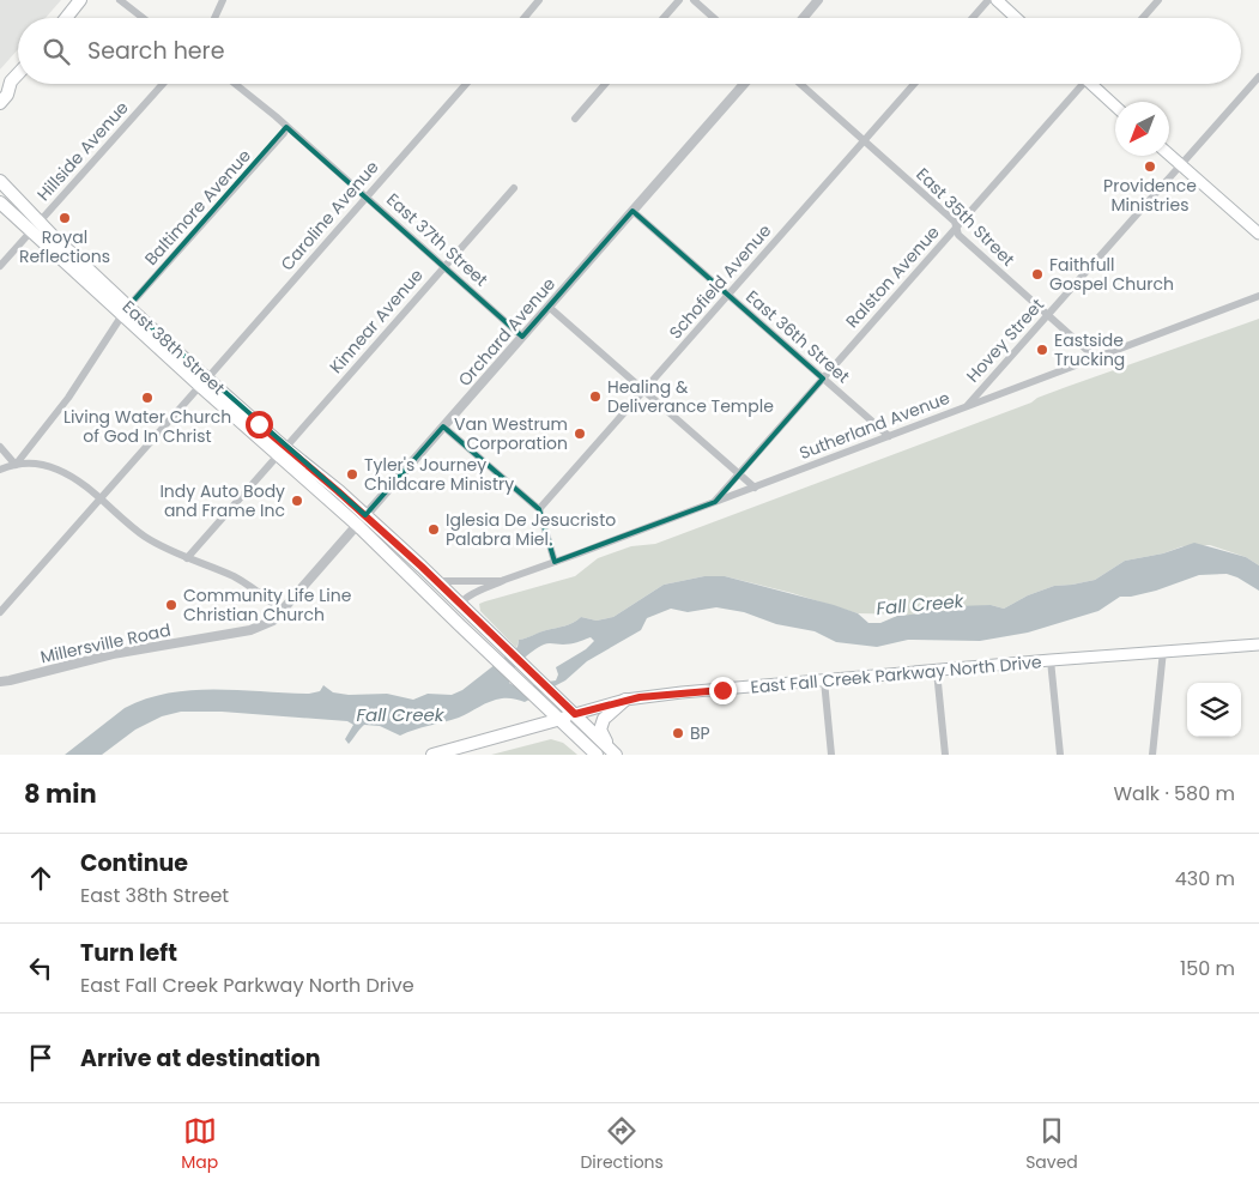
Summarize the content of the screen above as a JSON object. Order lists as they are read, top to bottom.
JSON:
{
  "streets": {
    "main road": ["East 38th Street", "East Fall Creek Parkway North Drive"],
    "street": [
      "Hillside Avenue",
      "Baltimore Avenue",
      "Caroline Avenue",
      "East 35th Street",
      "East 37th Street",
      "Ralston Avenue",
      "Schofield Avenue",
      "Kinnear Avenue",
      "Orchard Avenue",
      "East 36th Street",
      "Hovey Street",
      "Sutherland Avenue",
      "Millersville Road"
    ]
  },
  "crossings": [
    ["Hillside Avenue", "East 38th Street"],
    ["Baltimore Avenue", "East 37th Street"],
    ["Baltimore Avenue", "East 38th Street"],
    ["Caroline Avenue", "East 37th Street"],
    ["Caroline Avenue", "East 38th Street"],
    ["East 35th Street", "Ralston Avenue"],
    ["East 35th Street", "Schofield Avenue"],
    ["East 35th Street", "Hovey Street"],
    ["East 35th Street", "Sutherland Avenue"],
    ["East 37th Street", "Kinnear Avenue"],
    ["East 37th Street", "Orchard Avenue"],
    ["Ralston Avenue", "East 36th Street"],
    ["Ralston Avenue", "Sutherland Avenue"],
    ["Schofield Avenue", "East 36th Street"],
    ["Kinnear Avenue", "East 38th Street"],
    ["Orchard Avenue", "East 36th Street"],
    ["Orchard Avenue", "East 38th Street"],
    ["Orchard Avenue", "Millersville Road"],
    ["East 36th Street", "Sutherland Avenue"],
    ["Hovey Street", "Sutherland Avenue"],
    ["East 38th Street", "Sutherland Avenue"],
    ["East 38th Street", "East Fall Creek Parkway North Drive"]
  ],
  "water": ["Fall Creek"],
  "places": [
    "Providence Ministries",
    "Royal Reflections",
    "Faithfull Gospel Church",
    "Eastside Trucking",
    "Healing & Deliverance Temple",
    "Living Water Church of God In Christ",
    "Van Westrum Corporation",
    "Tyler's Journey Childcare Ministry",
    "Indy Auto Body and Frame Inc",
    "Iglesia De Jesucristo Palabra Miel.",
    "Community Life Line Christian Church",
    "BP"
  ],
  "north": "bottom left",
  "page": {
    "search": "Search here",
    "heading": ["8 min", "Walk · 580 m"],
    "list": [
      ["Continue", "East 38th Street", "430 m"],
      ["Turn left", "East Fall Creek Parkway North Drive", "150 m"],
      "Arrive at destination"
    ],
    "nav": ["Map", "Directions", "Saved"]
  }
}
